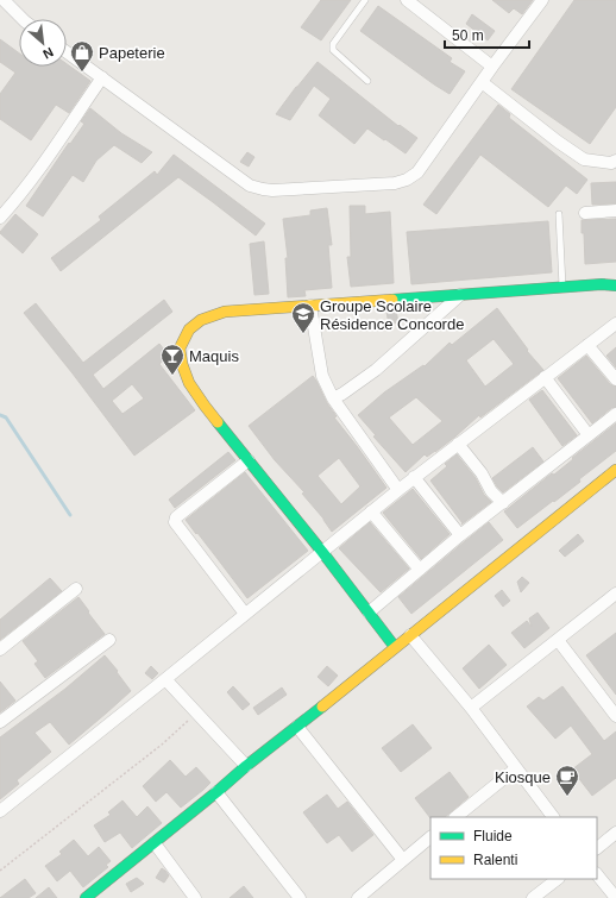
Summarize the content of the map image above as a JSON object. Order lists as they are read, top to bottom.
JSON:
{
  "places": {
    "shop": ["Papeterie"],
    "school or university": ["Groupe Scolaire Résidence Concorde"],
    "bar": ["Maquis"],
    "cafe": ["Kiosque"]
  },
  "legend": ["Fluide", "Ralenti"],
  "scale_bar": "50 m",
  "north": "bottom right"
}
